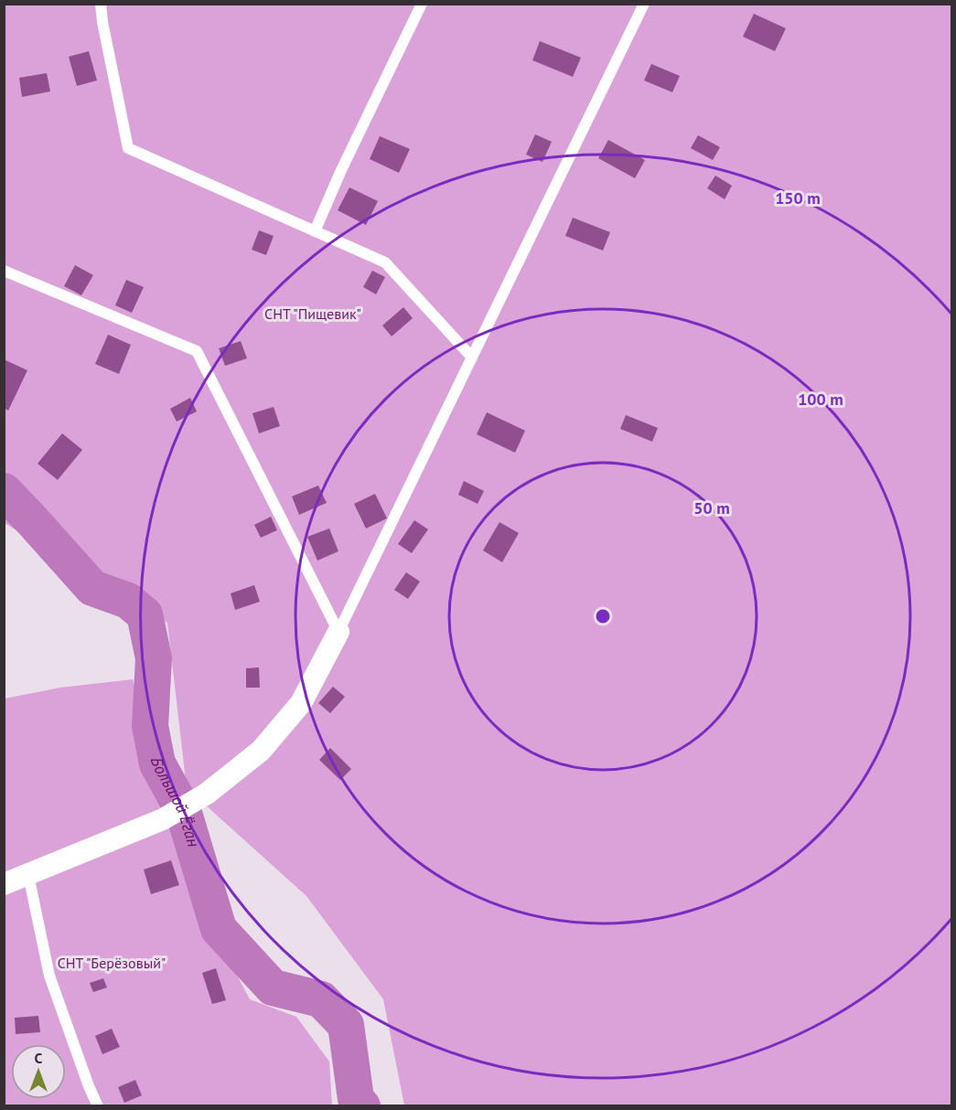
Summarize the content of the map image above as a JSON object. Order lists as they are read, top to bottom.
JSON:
{
  "water": ["Большой Ёган"],
  "parks": ["СНТ \"Пищевик\"", "СНТ \"Берёзовый\""],
  "north": "top",
  "rings": ["150 m", "100 m", "50 m"]
}
